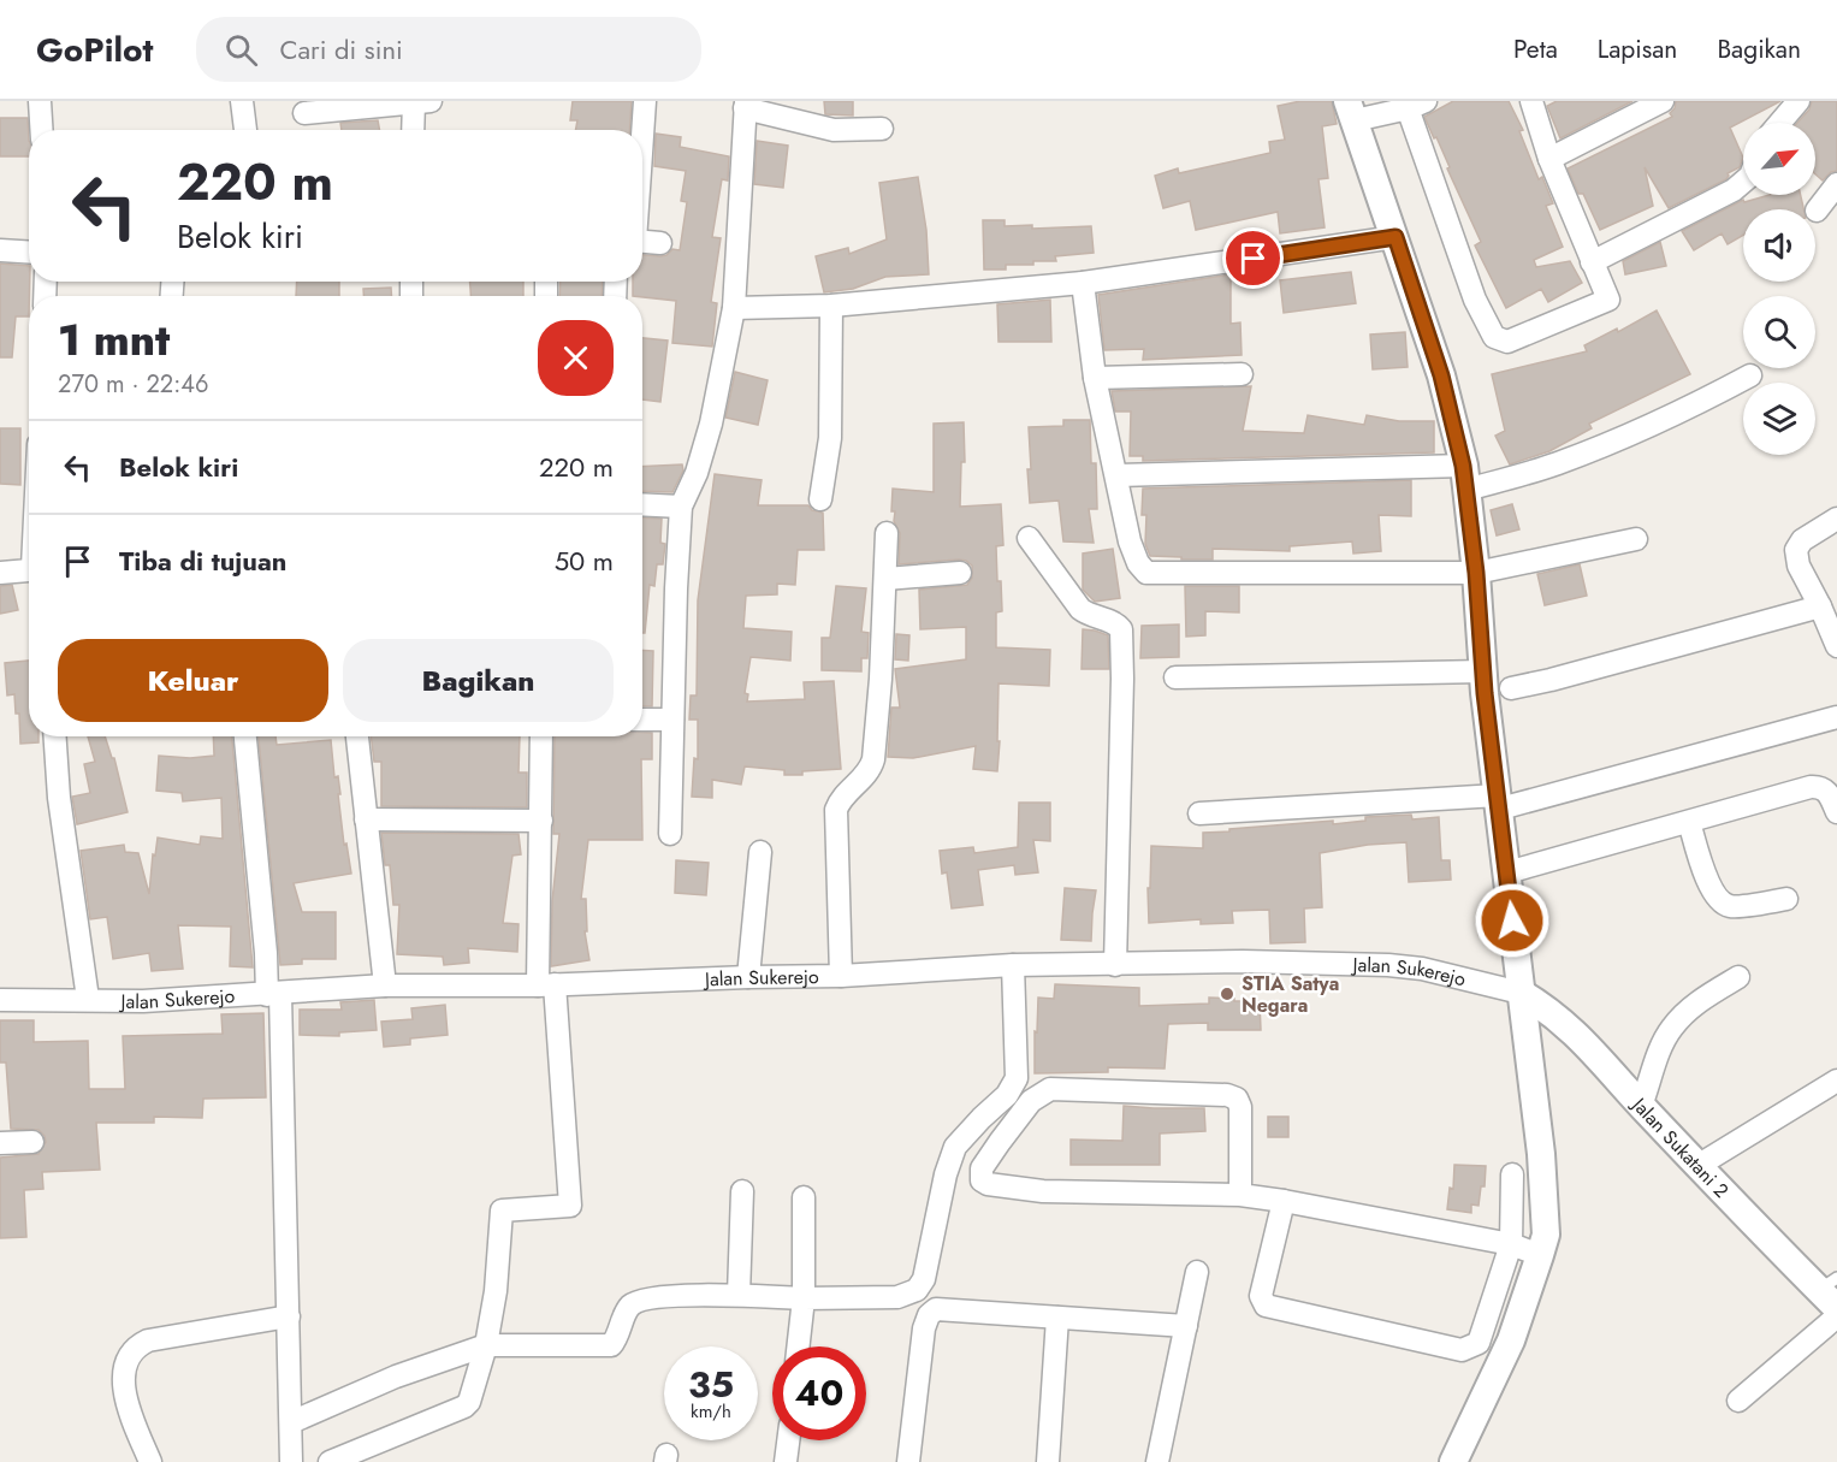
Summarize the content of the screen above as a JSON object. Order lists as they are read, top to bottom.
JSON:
{
  "streets": {
    "street": ["Jalan Sukerejo", "Jalan Sukatani 2"]
  },
  "crossings": [
    ["Jalan Sukerejo", "Jalan Sukatani 2"]
  ],
  "places": ["STIA Satya Negara"],
  "north": "top right",
  "page": {
    "header": "GoPilot",
    "search": "Cari di sini",
    "nav": ["Peta", "Lapisan", "Bagikan"],
    "turn": ["220 m", "Belok kiri"],
    "heading": ["1 mnt", "270 m · 22:46"],
    "list": [
      {
        "name": "Belok kiri",
        "value": "220 m"
      },
      {
        "name": "Tiba di tujuan",
        "value": "50 m"
      }
    ],
    "buttons": ["Keluar", "Bagikan"],
    "speed": "35 km/h",
    "limit": "40"
  }
}
